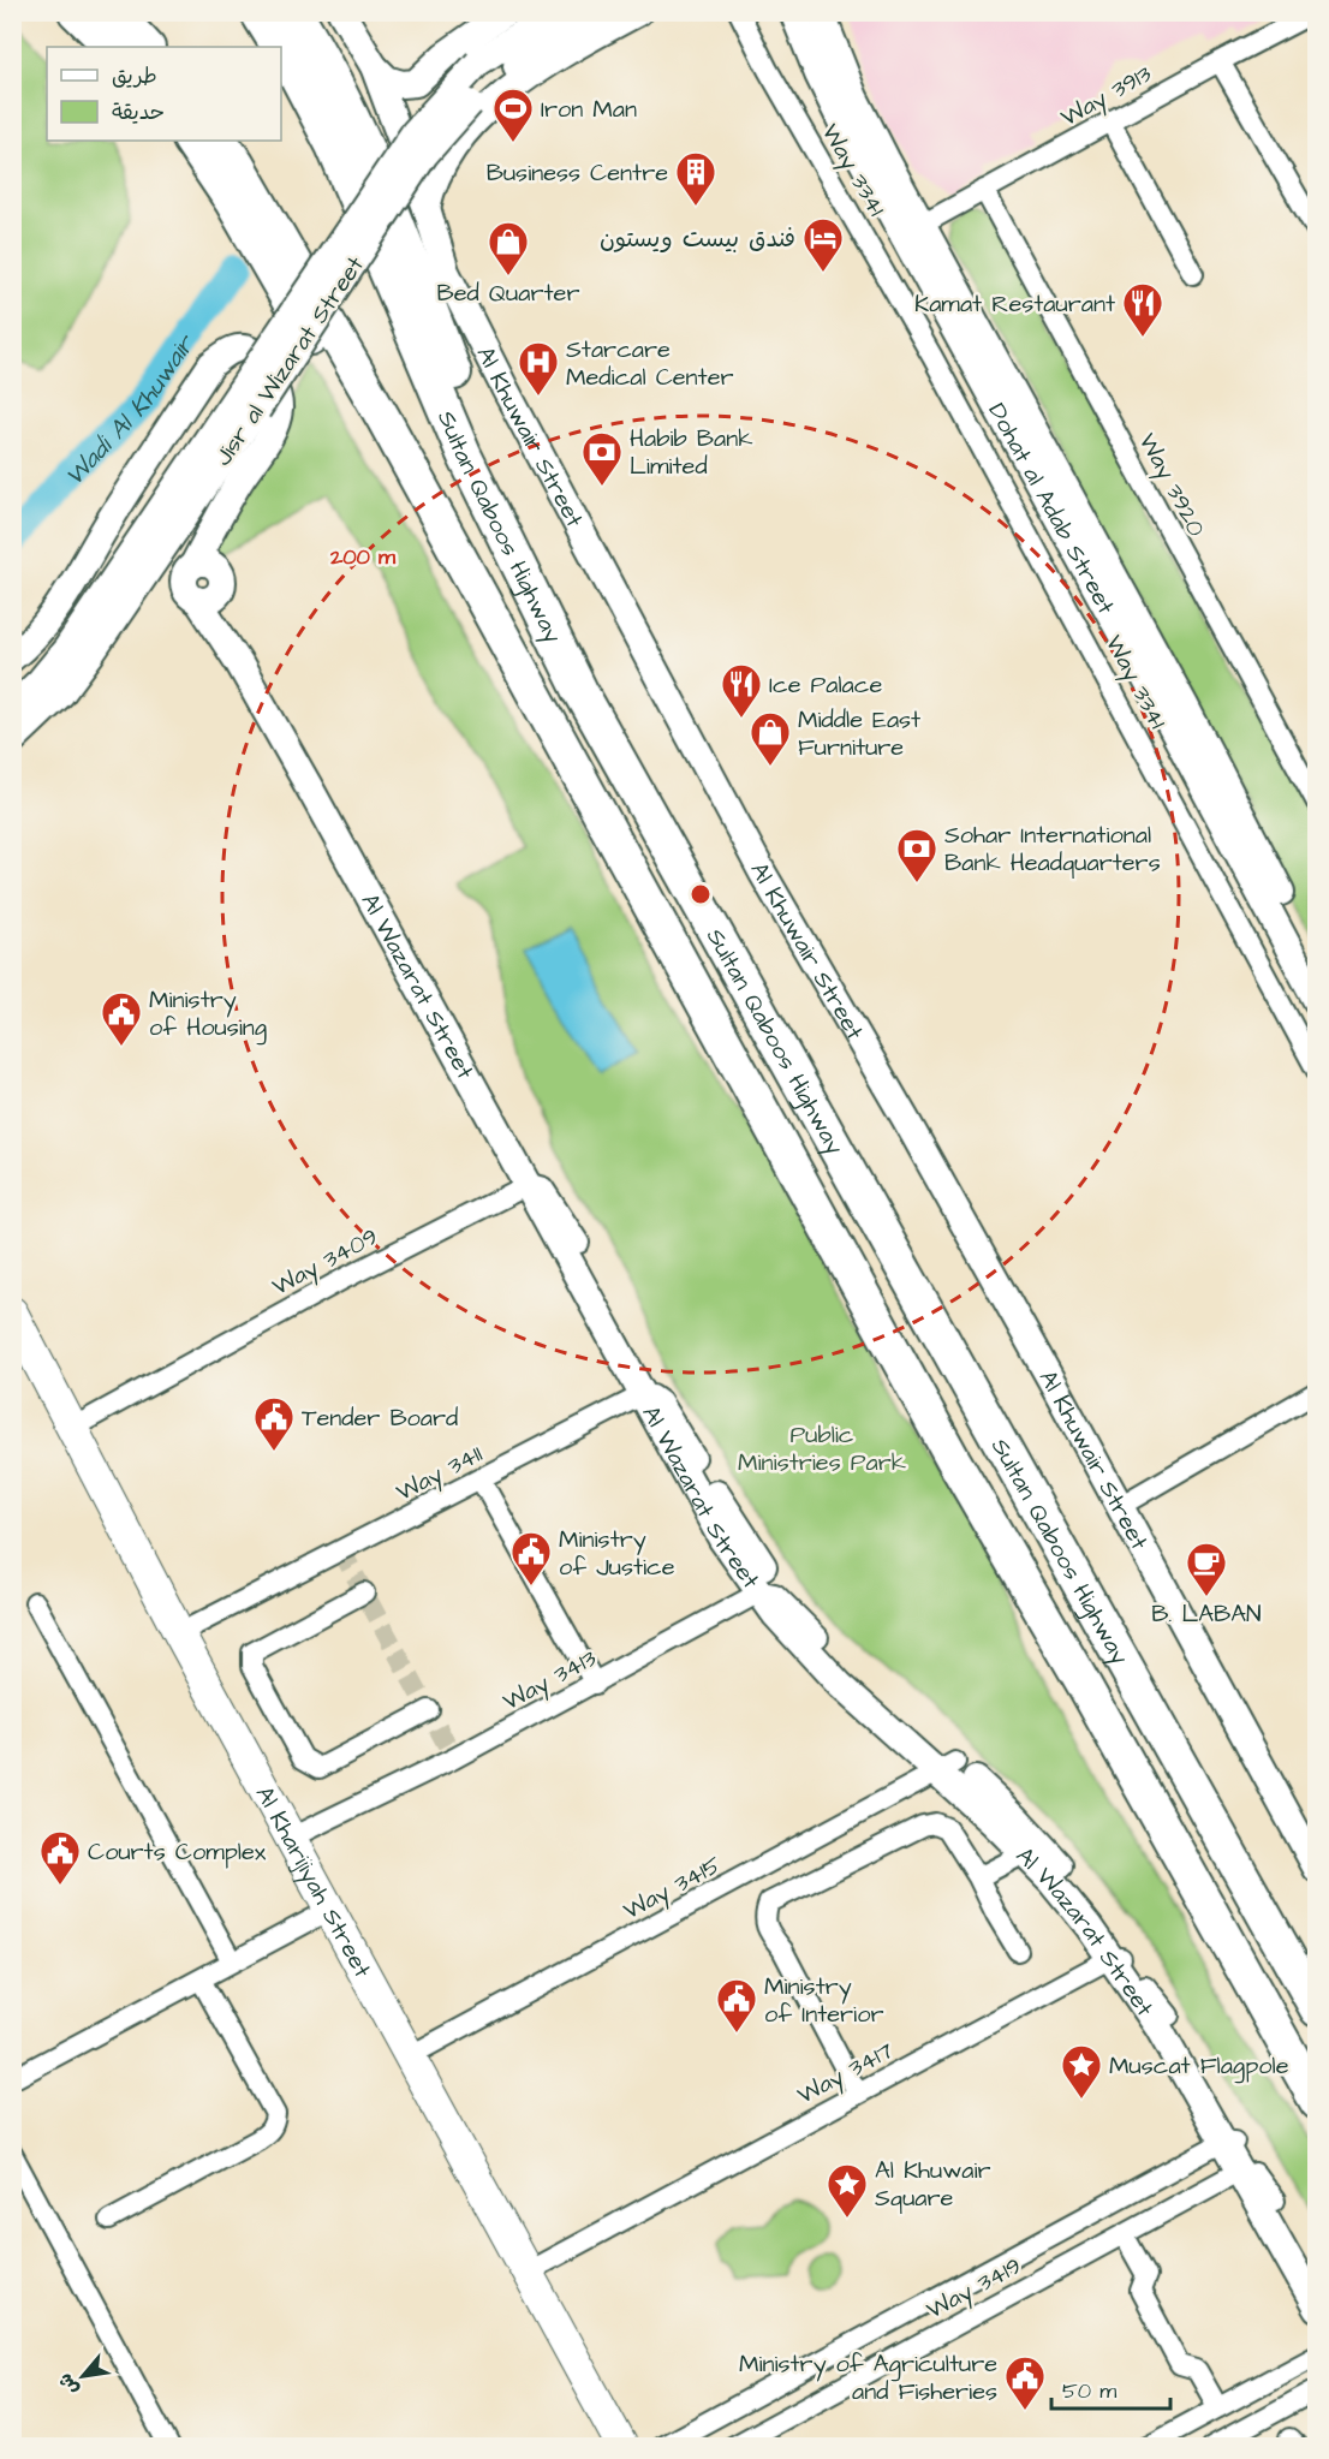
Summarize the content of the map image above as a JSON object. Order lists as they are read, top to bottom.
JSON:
{
  "streets": {
    "highway": ["Sultan Qaboos Highway"],
    "main road": ["Al Kharijiyah Street"],
    "street": [
      "Way 3913",
      "Way 3341",
      "Jisr al Wizarat Street",
      "Al Khuwair Street",
      "Way 3920",
      "Dohat al Adab Street",
      "Al Wazarat Street",
      "Way 3409",
      "Way 3411",
      "Way 3413",
      "Way 3415",
      "Way 3417",
      "Way 3419"
    ]
  },
  "crossings": [
    ["Way 3913", "Way 3920"],
    ["Way 3913", "Dohat al Adab Street"],
    ["Al Wazarat Street", "Way 3409"],
    ["Al Wazarat Street", "Way 3411"],
    ["Al Wazarat Street", "Way 3413"],
    ["Al Wazarat Street", "Way 3415"],
    ["Al Wazarat Street", "Way 3417"],
    ["Al Wazarat Street", "Way 3419"],
    ["Way 3409", "Al Kharijiyah Street"],
    ["Way 3411", "Al Kharijiyah Street"],
    ["Way 3413", "Al Kharijiyah Street"],
    ["Al Kharijiyah Street", "Way 3415"],
    ["Al Kharijiyah Street", "Way 3417"]
  ],
  "water": ["Wadi Al Khuwair"],
  "parks": ["Public Ministries Park"],
  "places": {
    "sports": ["Iron Man"],
    "building": ["Business Centre"],
    "hotel": ["فندق بيست ويستون"],
    "shop": ["Bed Quarter", "Middle East Furniture"],
    "restaurant": ["Kamat Restaurant", "Ice Palace"],
    "hospital": ["Starcare Medical Center"],
    "bank": ["Habib Bank Limited", "Sohar International Bank Headquarters"],
    "public building": [
      "Ministry of Housing",
      "Tender Board",
      "Ministry of Justice",
      "Courts Complex",
      "Ministry of Interior",
      "Ministry of Agriculture and Fisheries"
    ],
    "cafe": ["B. LABAN"],
    "place": ["Muscat Flagpole", "Al Khuwair Square"]
  },
  "legend": ["طريق", "حديقة"],
  "scale_bar": "50 m",
  "north": "bottom left",
  "rings": ["200 m"]
}
